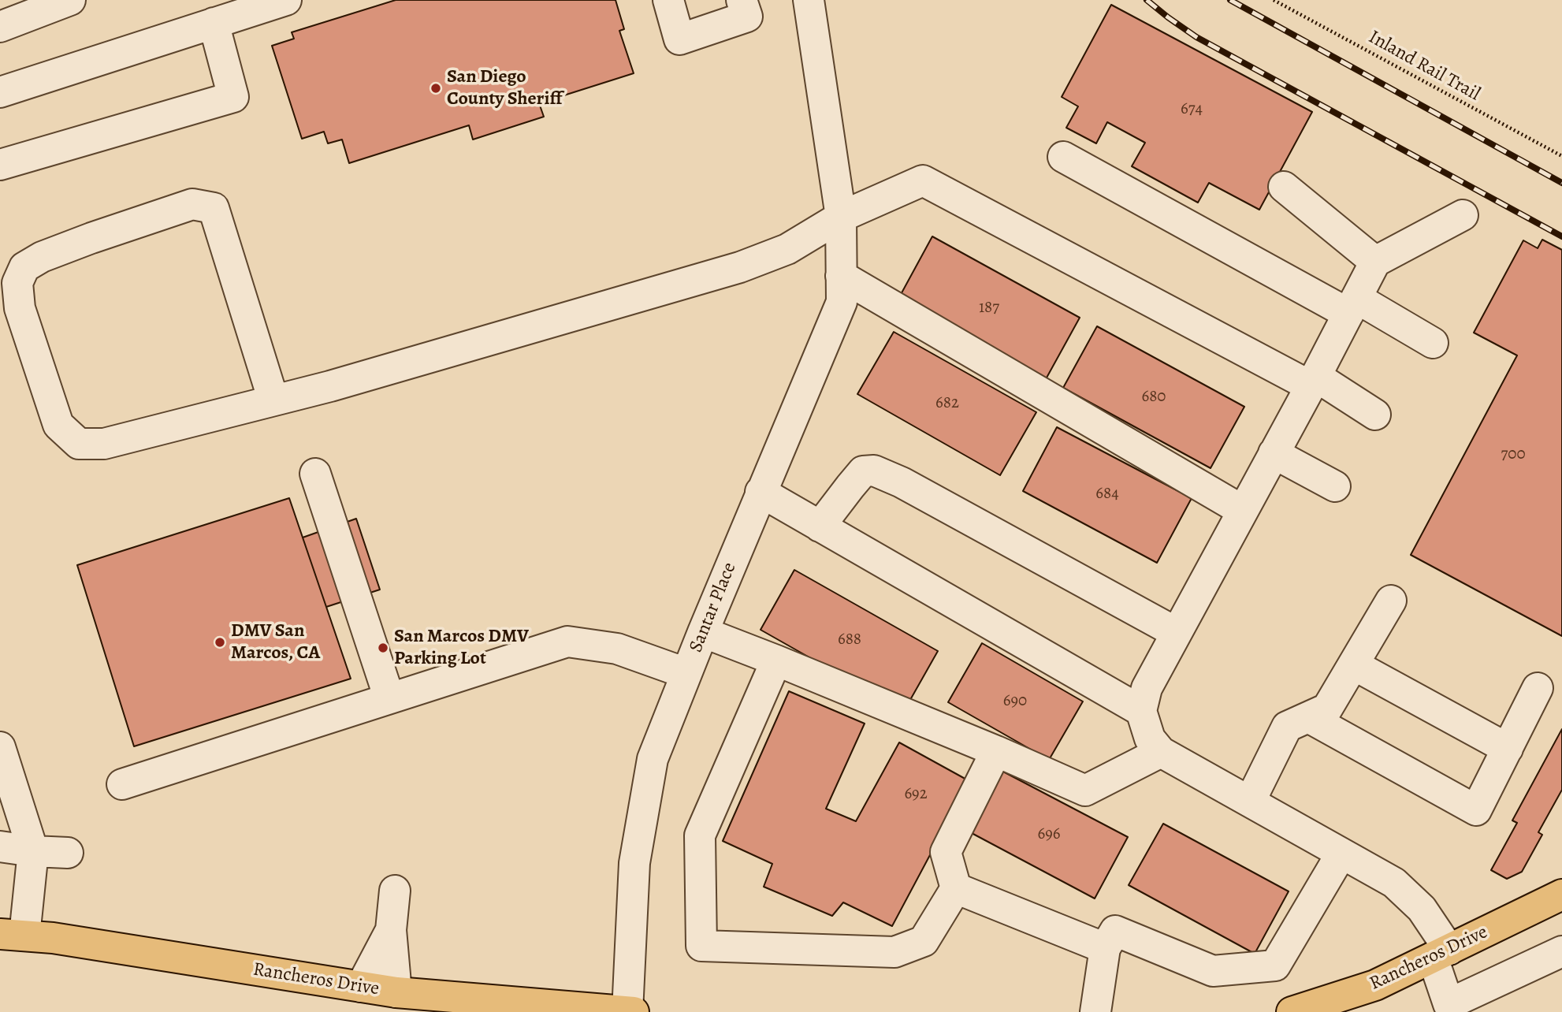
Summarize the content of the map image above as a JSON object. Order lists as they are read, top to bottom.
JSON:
{
  "streets": {
    "main road": ["Rancheros Drive"],
    "street": ["Santar Place"],
    "path": ["Inland Rail Trail"]
  },
  "crossings": [
    ["Santar Place", "Rancheros Drive"]
  ],
  "places": ["San Diego County Sheriff", "DMV San Marcos, CA", "San Marcos DMV Parking Lot"],
  "house_numbers": [
    "674",
    "187",
    "680",
    "682",
    "700",
    "684",
    "688",
    "690",
    "692",
    "696"
  ]
}
